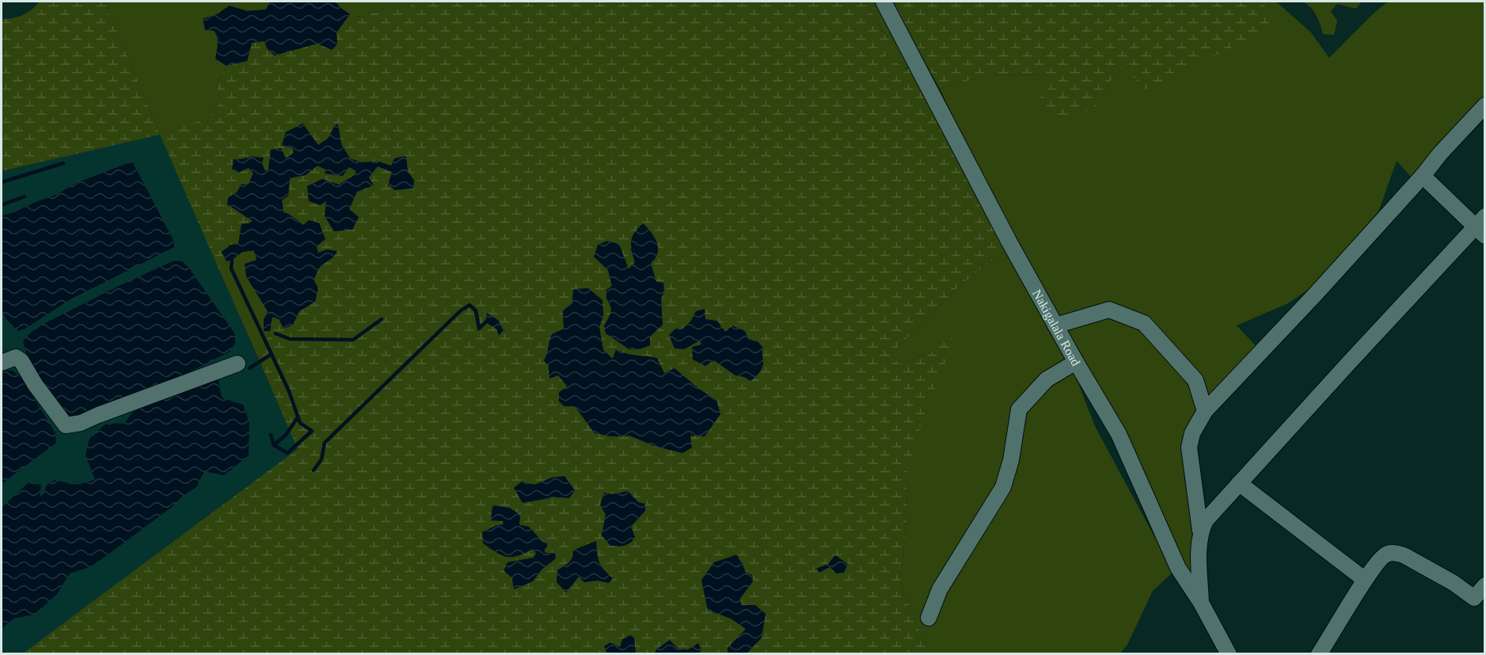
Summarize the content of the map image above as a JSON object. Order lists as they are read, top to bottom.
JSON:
{
  "streets": {
    "street": ["Nakigalala Road"]
  }
}
